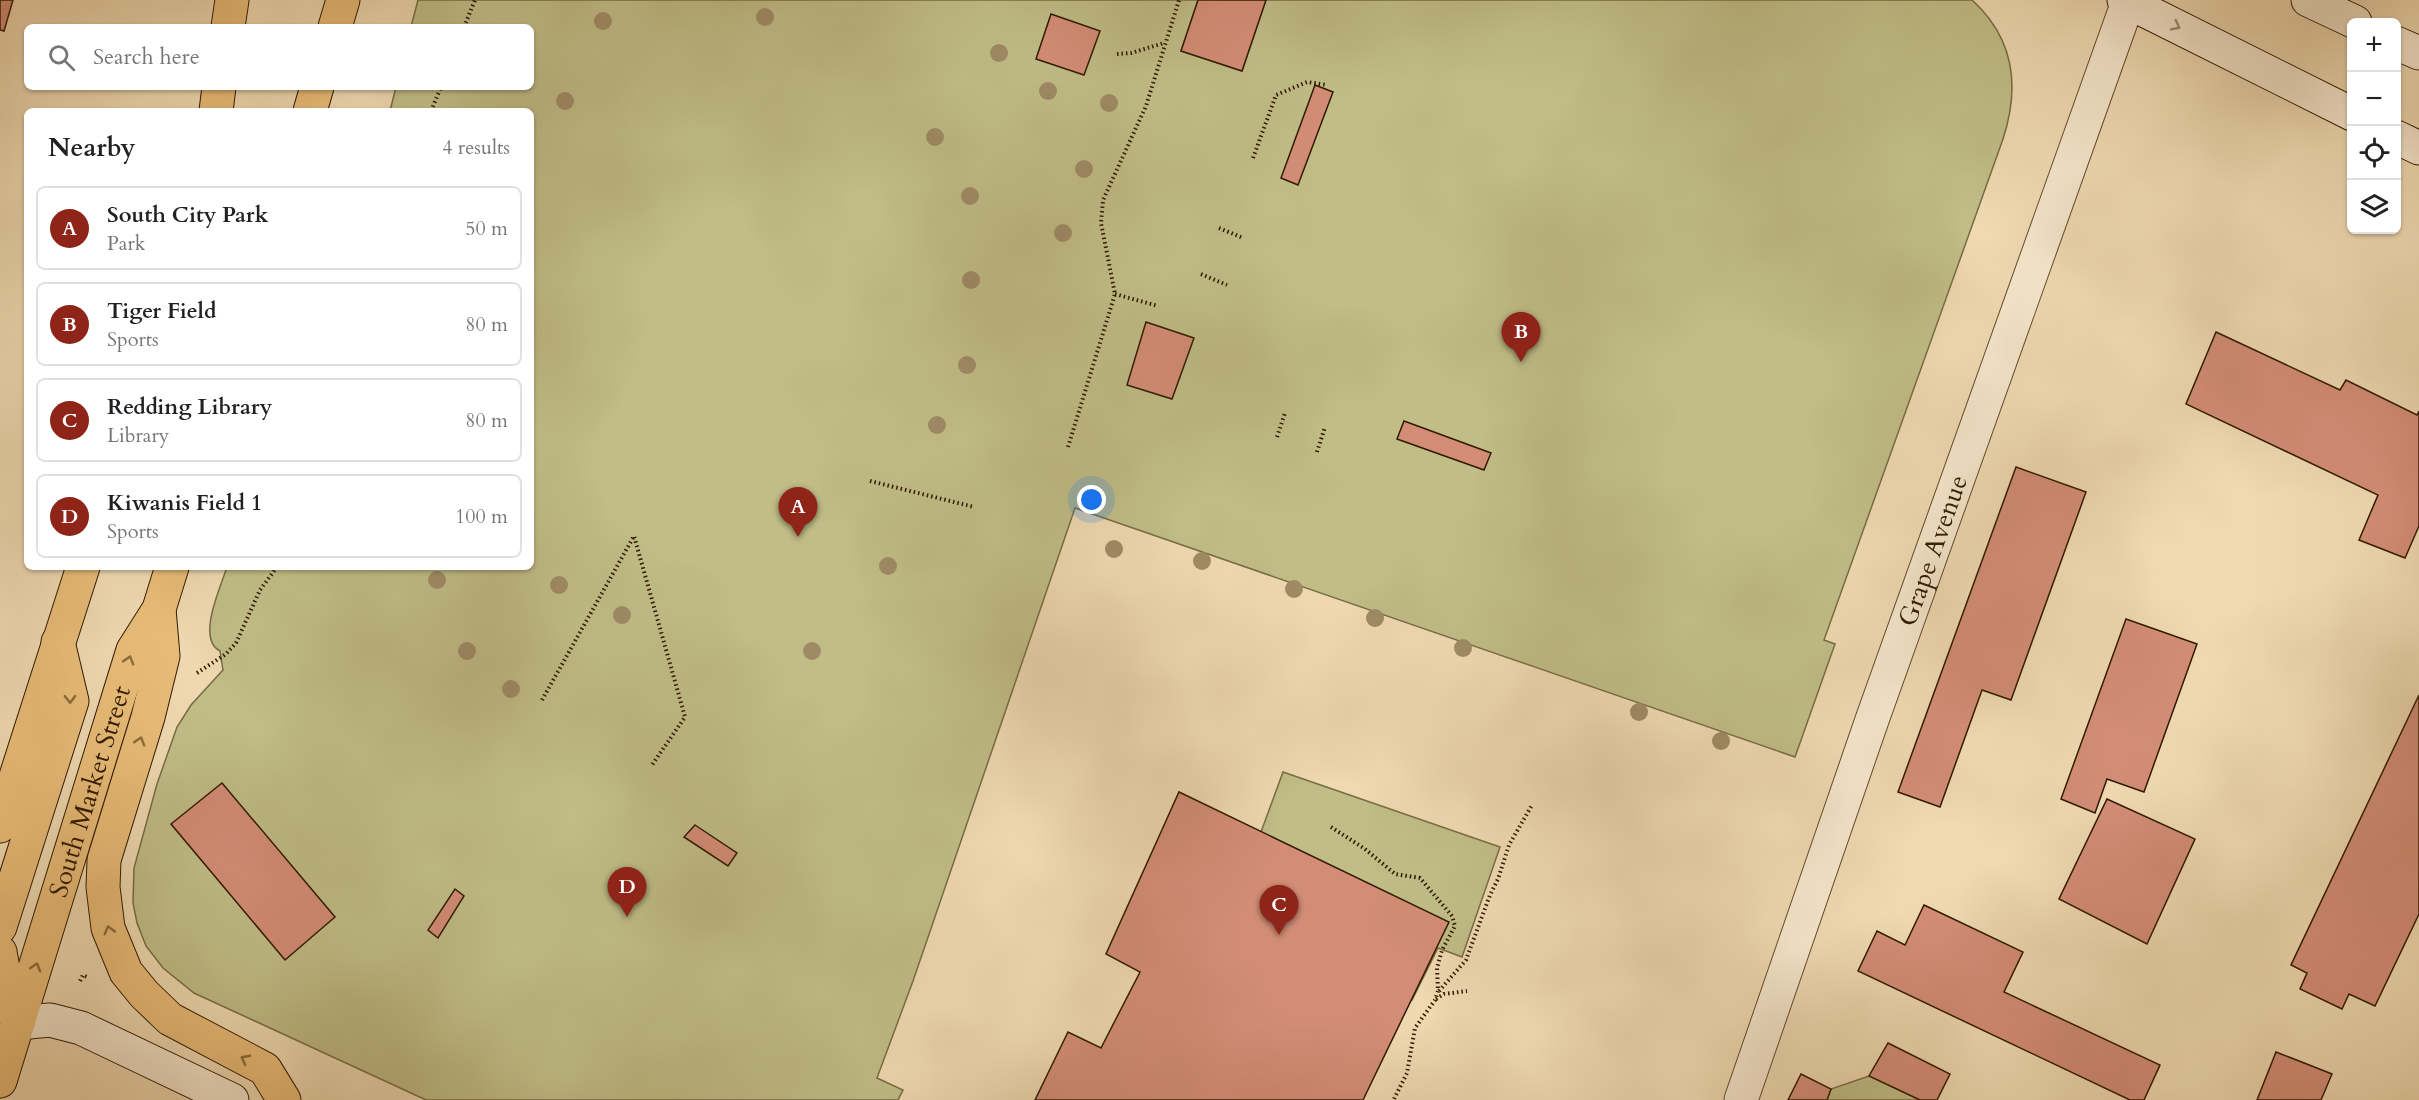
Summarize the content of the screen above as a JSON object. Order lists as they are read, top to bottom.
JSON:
{
  "streets": {
    "main road": ["South Market Street"],
    "street": ["Grape Avenue"]
  },
  "page": {
    "map_buttons": ["+", "−"],
    "search": "Search here",
    "heading": ["Nearby", "4 results"],
    "list": [
      {
        "mark": "A",
        "name": "South City Park",
        "note": "Park",
        "value": "50 m"
      },
      {
        "mark": "B",
        "name": "Tiger Field",
        "note": "Sports",
        "value": "80 m"
      },
      {
        "mark": "C",
        "name": "Redding Library",
        "note": "Library",
        "value": "80 m"
      },
      {
        "mark": "D",
        "name": "Kiwanis Field 1",
        "note": "Sports",
        "value": "100 m"
      }
    ],
    "pins": [
      "B",
      "A",
      "D",
      "C"
    ]
  }
}
